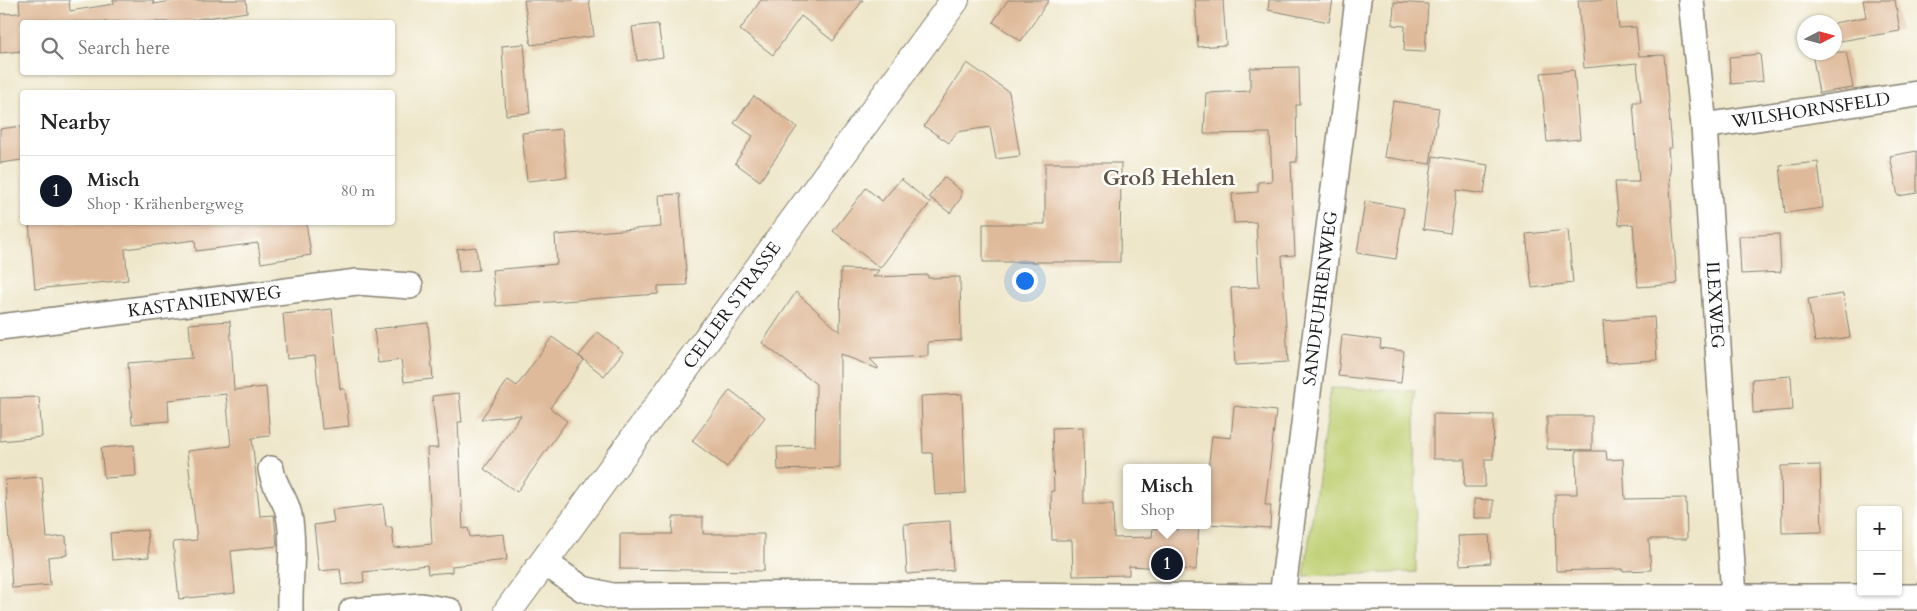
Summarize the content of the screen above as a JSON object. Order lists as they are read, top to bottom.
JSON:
{
  "streets": {
    "main road": ["CELLER STRASSE"],
    "street": [
      "WILSHORNSFELD",
      "SANDFUHRENWEG",
      "KASTANIENWEG",
      "ILEXWEG"
    ]
  },
  "crossings": [
    ["WILSHORNSFELD", "ILEXWEG"]
  ],
  "districts": ["Groß Hehlen"],
  "north": "right",
  "page": {
    "search": "Search here",
    "heading": "Nearby",
    "list": [
      {
        "mark": "1",
        "name": "Misch",
        "note": "Shop · Krähenbergweg",
        "value": "80 m"
      }
    ],
    "popup": ["Misch", "Shop"],
    "map_buttons": ["+", "−"],
    "pins": "1"
  }
}
